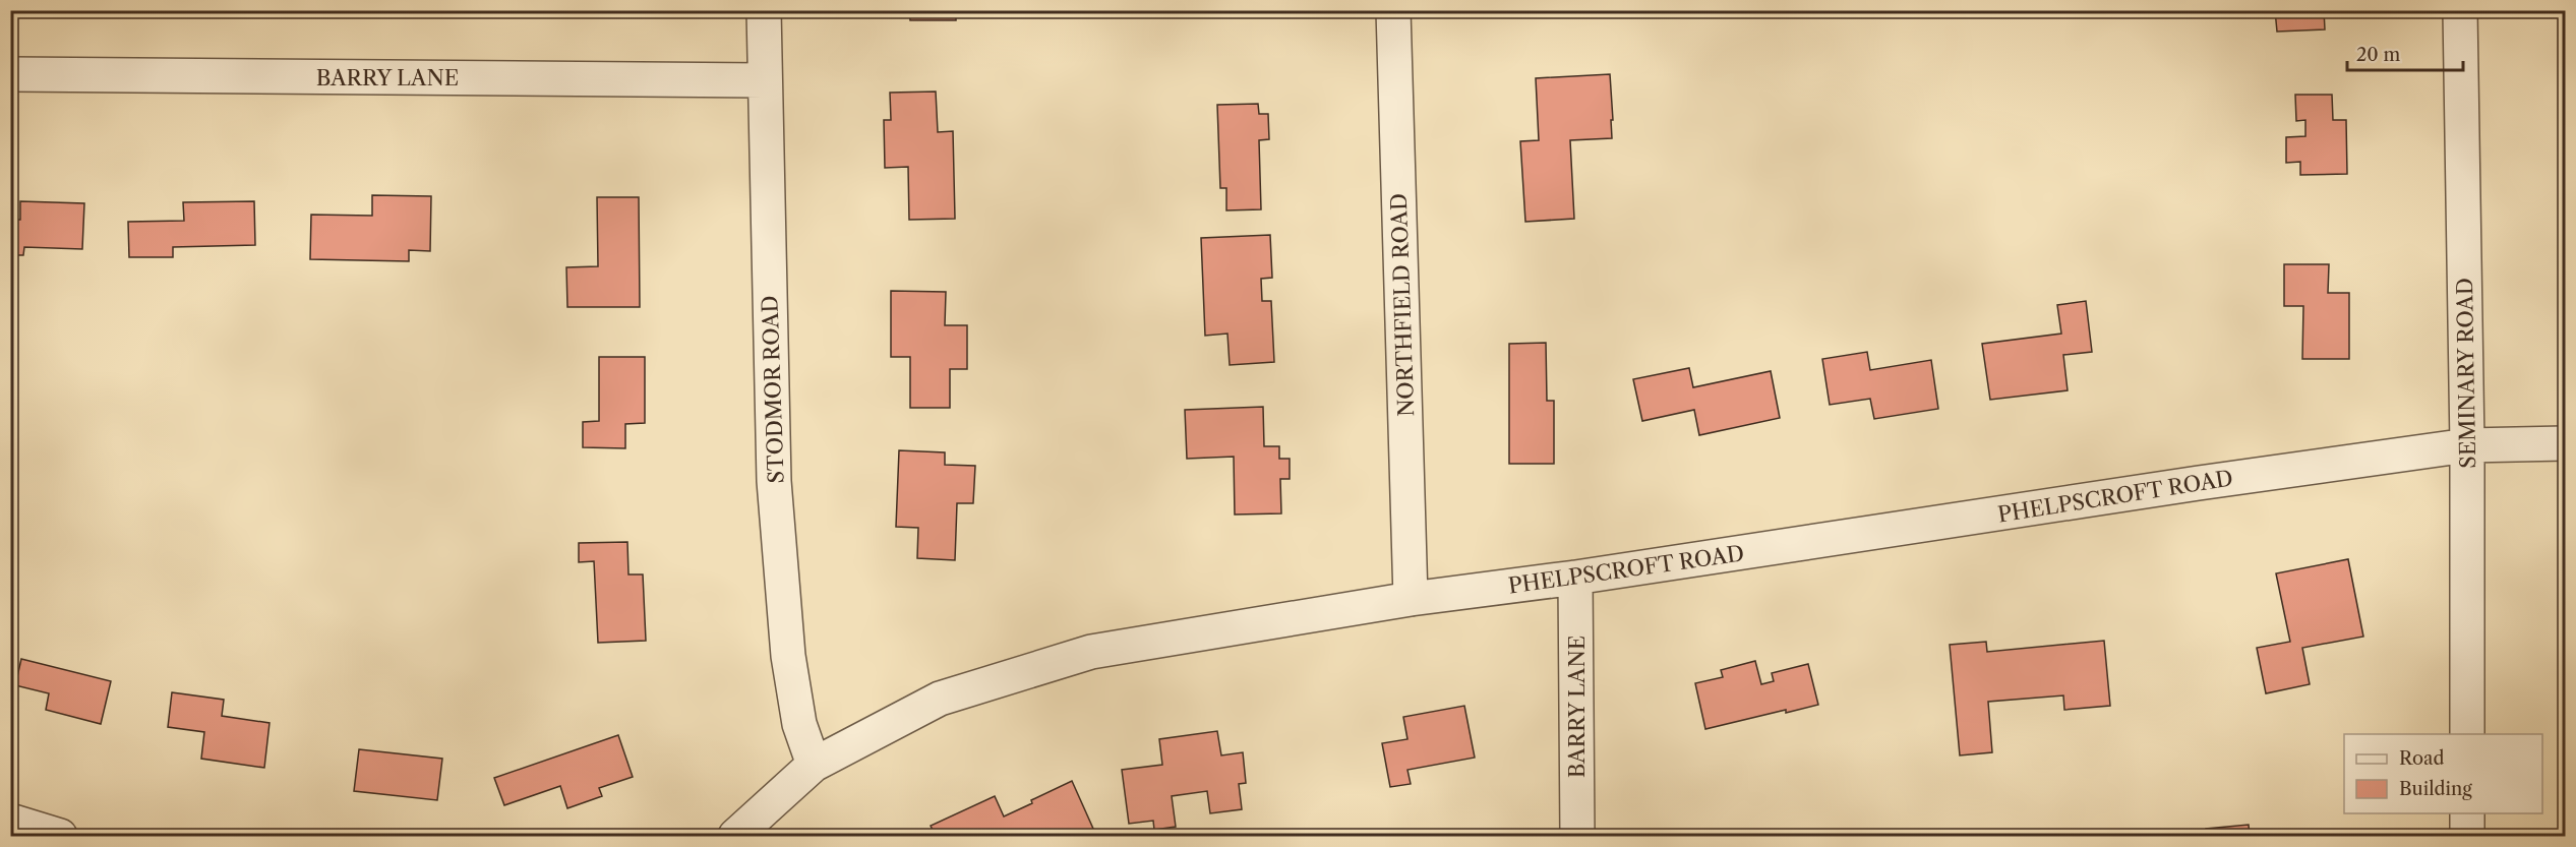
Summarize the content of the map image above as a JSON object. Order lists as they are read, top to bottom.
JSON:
{
  "streets": {
    "street": [
      "BARRY LANE",
      "NORTHFIELD ROAD",
      "SEMINARY ROAD",
      "STODMOR ROAD",
      "PHELPSCROFT ROAD"
    ]
  },
  "crossings": [
    ["BARRY LANE", "STODMOR ROAD"],
    ["BARRY LANE", "PHELPSCROFT ROAD"],
    ["NORTHFIELD ROAD", "PHELPSCROFT ROAD"],
    ["SEMINARY ROAD", "PHELPSCROFT ROAD"],
    ["STODMOR ROAD", "PHELPSCROFT ROAD"]
  ],
  "legend": ["Road", "Building"],
  "scale_bar": "20 m"
}
